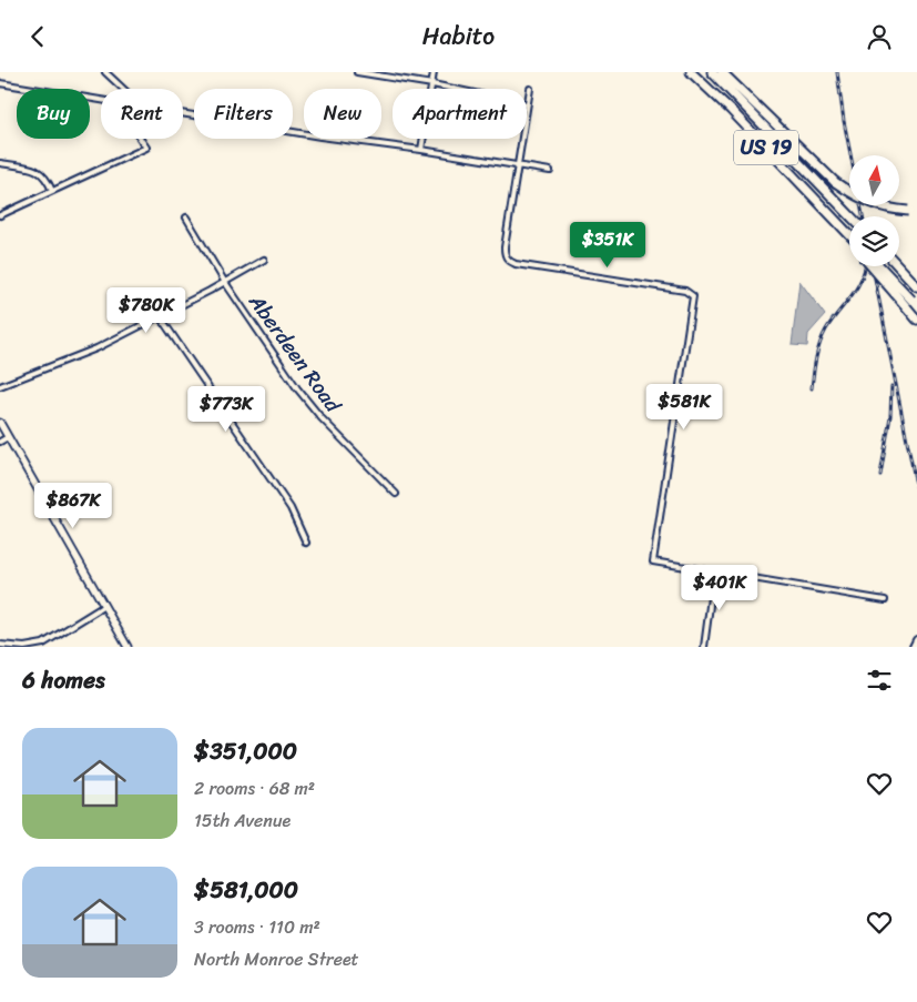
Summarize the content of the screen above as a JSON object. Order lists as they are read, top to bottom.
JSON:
{
  "streets": {
    "highway": ["US 19"],
    "street": ["Aberdeen Road"]
  },
  "north": "top",
  "page": {
    "header": "Habito",
    "chip": [
      "Buy",
      "Rent",
      "Filters",
      "New",
      "Apartment"
    ],
    "price": [
      "$351K",
      "$780K",
      "$581K",
      "$773K",
      "$867K",
      "$401K"
    ],
    "heading": "6 homes",
    "list": [
      {
        "name": "$351,000",
        "note": "2 rooms · 68 m² · 15th Avenue"
      },
      {
        "name": "$581,000",
        "note": "3 rooms · 110 m² · North Monroe Street"
      }
    ]
  }
}
